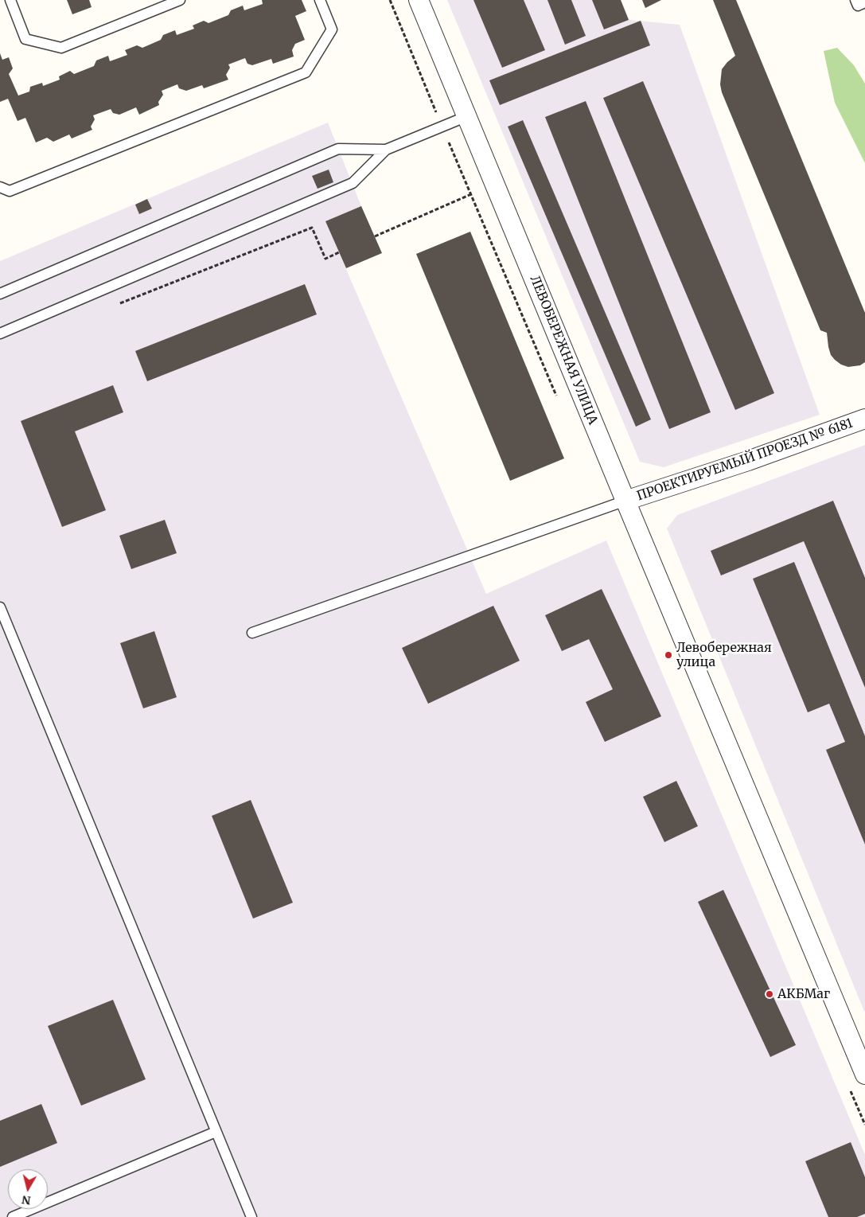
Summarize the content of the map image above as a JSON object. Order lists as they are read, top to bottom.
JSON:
{
  "streets": {
    "street": ["ЛЕВОБЕРЕЖНАЯ УЛИЦА", "ПРОЕКТИРУЕМЫЙ ПРОЕЗД № 6181"]
  },
  "crossings": [
    ["ЛЕВОБЕРЕЖНАЯ УЛИЦА", "ПРОЕКТИРУЕМЫЙ ПРОЕЗД № 6181"]
  ],
  "places": ["Левобережная улица", "АКБМаг"],
  "north": "bottom"
}
